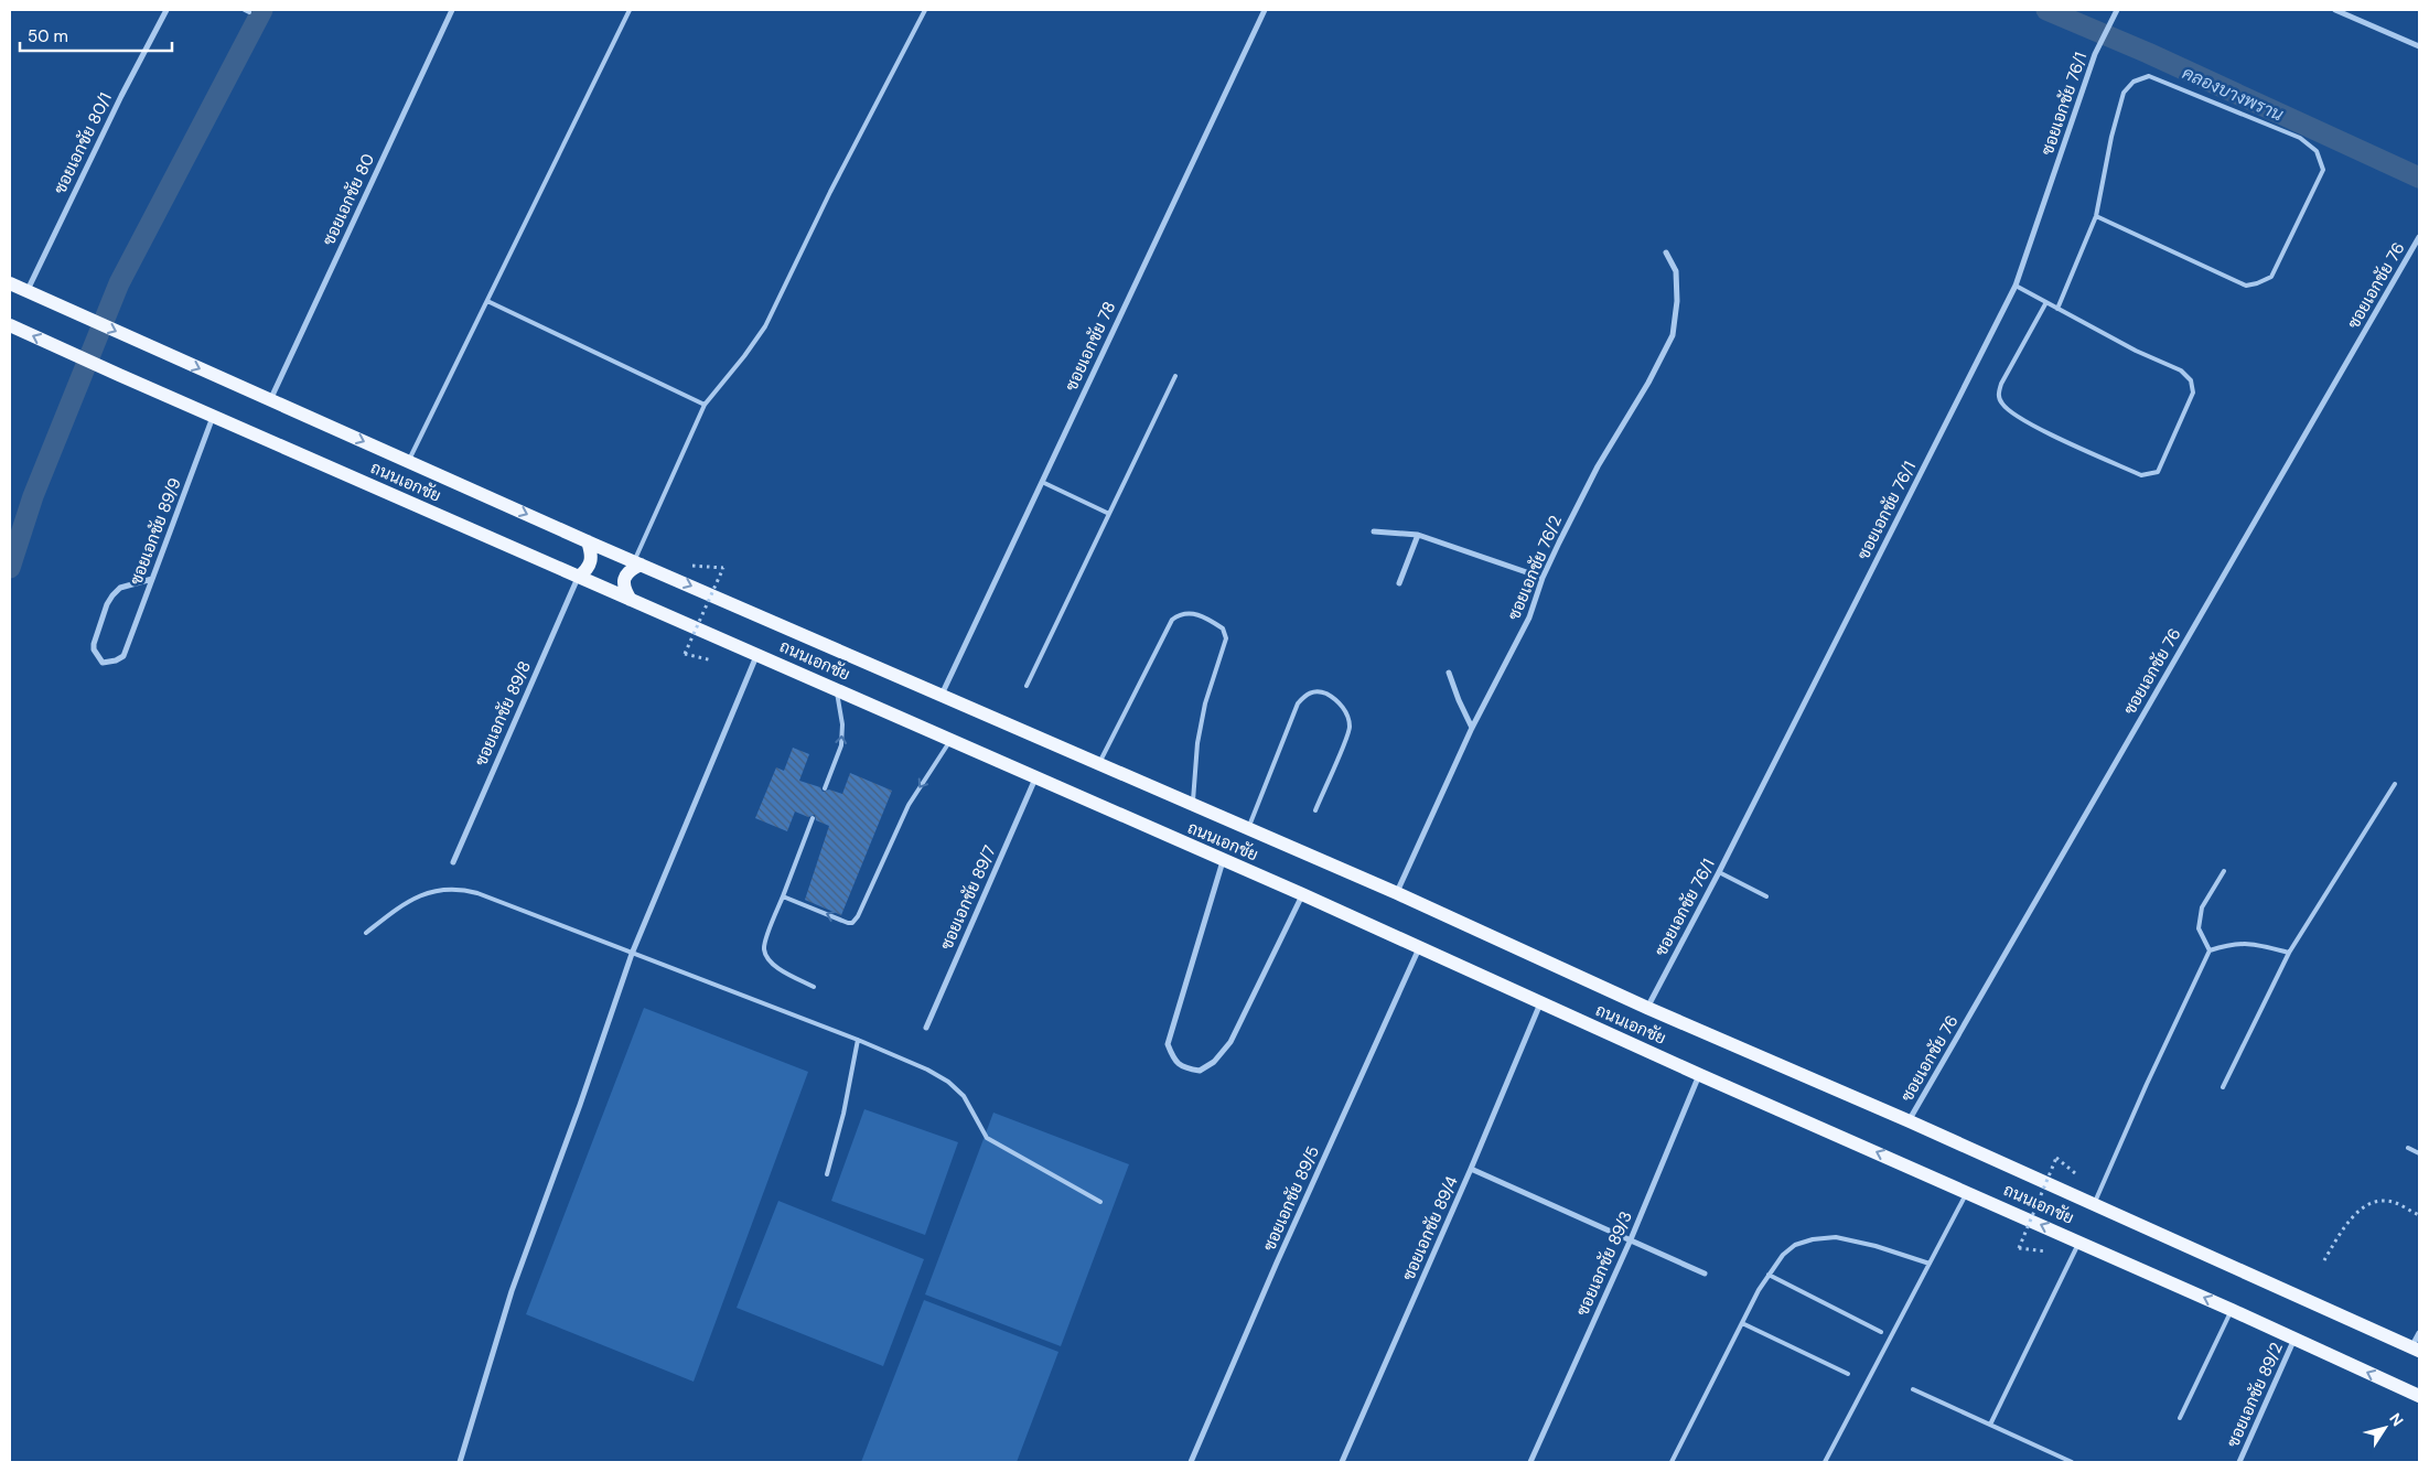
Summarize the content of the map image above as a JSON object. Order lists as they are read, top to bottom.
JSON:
{
  "streets": {
    "main road": ["ถนนเอกชัย"],
    "street": [
      "ซอยเอกชัย 76/1",
      "ซอยเอกชัย 80/1",
      "ซอยเอกชัย 80",
      "ซอยเอกชัย 76",
      "ซอยเอกชัย 78",
      "ซอยเอกชัย 89/9",
      "ซอยเอกชัย 76/2",
      "ซอยเอกชัย 89/8",
      "ซอยเอกชัย 89/7",
      "ซอยเอกชัย 89/5",
      "ซอยเอกชัย 89/4",
      "ซอยเอกชัย 89/3",
      "ซอยเอกชัย 89/2"
    ]
  },
  "crossings": [
    ["ซอยเอกชัย 76/1", "ถนนเอกชัย"],
    ["ซอยเอกชัย 80/1", "ถนนเอกชัย"],
    ["ซอยเอกชัย 80", "ถนนเอกชัย"],
    ["ซอยเอกชัย 76", "ถนนเอกชัย"],
    ["ซอยเอกชัย 78", "ถนนเอกชัย"],
    ["ถนนเอกชัย", "ซอยเอกชัย 89/9"],
    ["ถนนเอกชัย", "ซอยเอกชัย 76/2"],
    ["ถนนเอกชัย", "ซอยเอกชัย 89/8"],
    ["ถนนเอกชัย", "ซอยเอกชัย 89/7"],
    ["ถนนเอกชัย", "ซอยเอกชัย 89/5"],
    ["ถนนเอกชัย", "ซอยเอกชัย 89/4"],
    ["ถนนเอกชัย", "ซอยเอกชัย 89/3"],
    ["ถนนเอกชัย", "ซอยเอกชัย 89/2"]
  ],
  "water": ["คลองบางพราน"],
  "scale_bar": "50 m",
  "north": "top right"
}
